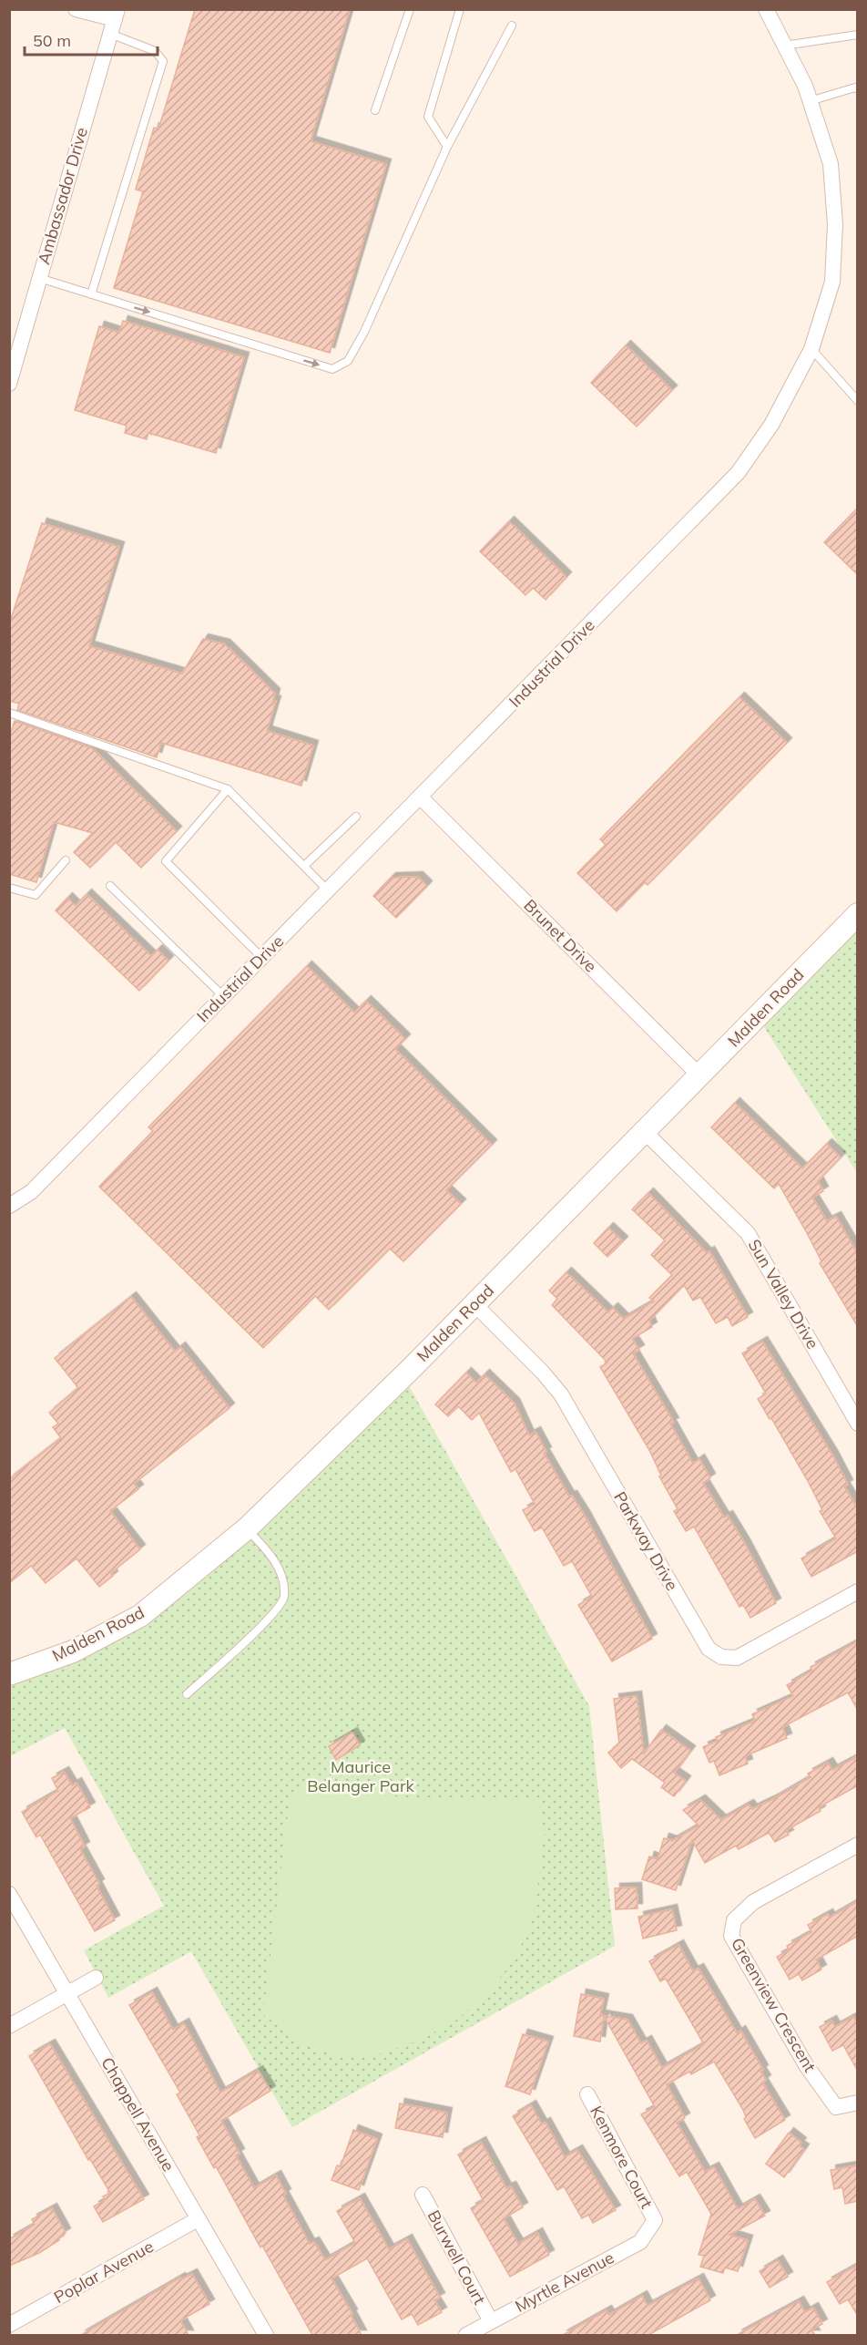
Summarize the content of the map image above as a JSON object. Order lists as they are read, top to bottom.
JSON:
{
  "streets": {
    "main road": ["Malden Road"],
    "street": [
      "Ambassador Drive",
      "Industrial Drive",
      "Brunet Drive",
      "Sun Valley Drive",
      "Parkway Drive",
      "Greenview Crescent",
      "Chappell Avenue",
      "Kenmore Court",
      "Burwell Court",
      "Poplar Avenue",
      "Myrtle Avenue"
    ]
  },
  "crossings": [
    ["Industrial Drive", "Brunet Drive"],
    ["Brunet Drive", "Malden Road"],
    ["Malden Road", "Sun Valley Drive"],
    ["Malden Road", "Parkway Drive"],
    ["Chappell Avenue", "Poplar Avenue"],
    ["Kenmore Court", "Myrtle Avenue"],
    ["Burwell Court", "Myrtle Avenue"]
  ],
  "parks": ["Maurice Belanger Park"],
  "scale_bar": "50 m"
}
